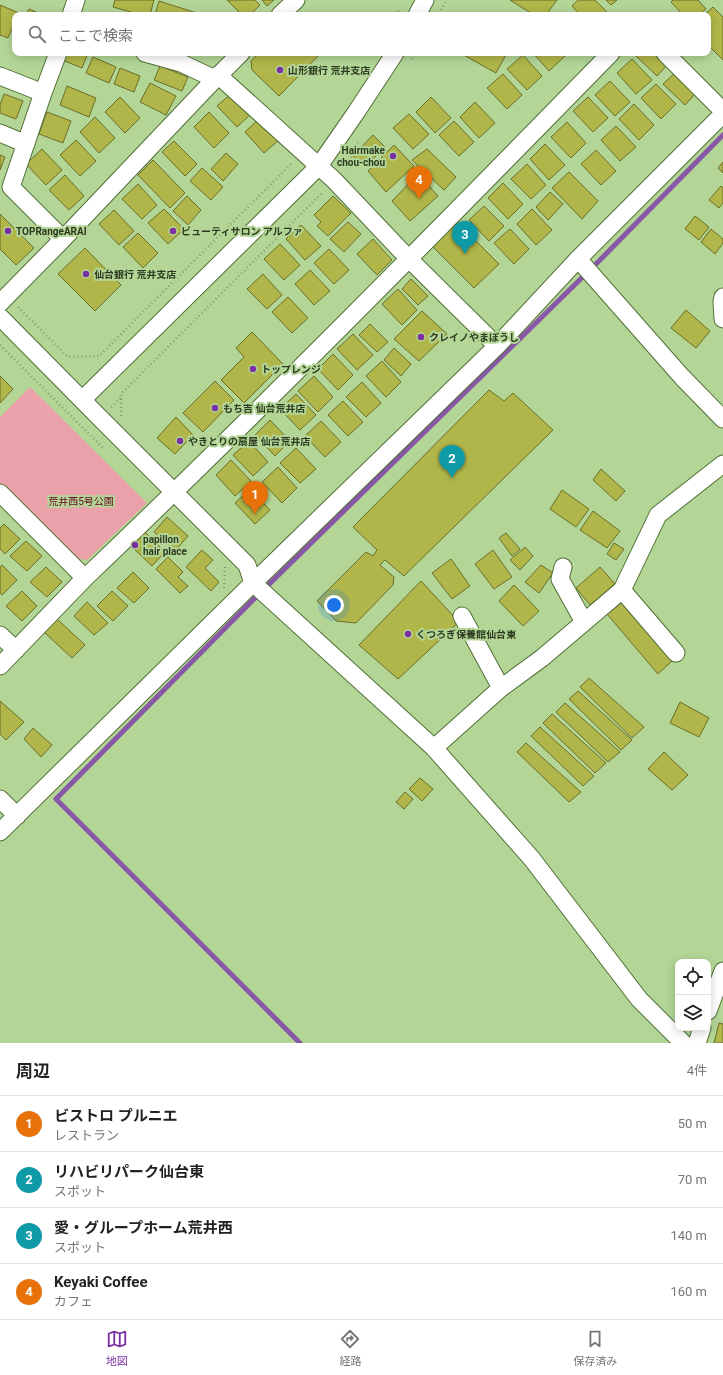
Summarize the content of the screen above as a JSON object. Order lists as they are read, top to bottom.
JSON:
{
  "parks": ["荒井西5号公園"],
  "places": [
    "山形銀行 荒井支店",
    "Hairmake chou-chou",
    "TOPRangeARAI",
    "ビューティサロン アルファ",
    "仙台銀行 荒井支店",
    "クレイノやまぼうし",
    "トップレンジ",
    "もち吉 仙台荒井店",
    "やきとりの扇屋 仙台荒井店",
    "papillon hair place",
    "くつろぎ保養館仙台東"
  ],
  "page": {
    "search": "ここで検索",
    "pins": [
      "4",
      "3",
      "2",
      "1"
    ],
    "heading": ["周辺", "4件"],
    "list": [
      {
        "mark": "1",
        "name": "ビストロ プルニエ",
        "note": "レストラン",
        "value": "50 m"
      },
      {
        "mark": "2",
        "name": "リハビリパーク仙台東",
        "note": "スポット",
        "value": "70 m"
      },
      {
        "mark": "3",
        "name": "愛・グループホーム荒井西",
        "note": "スポット",
        "value": "140 m"
      },
      {
        "mark": "4",
        "name": "Keyaki Coffee",
        "note": "カフェ",
        "value": "160 m"
      }
    ],
    "nav": ["地図", "経路", "保存済み"]
  }
}
